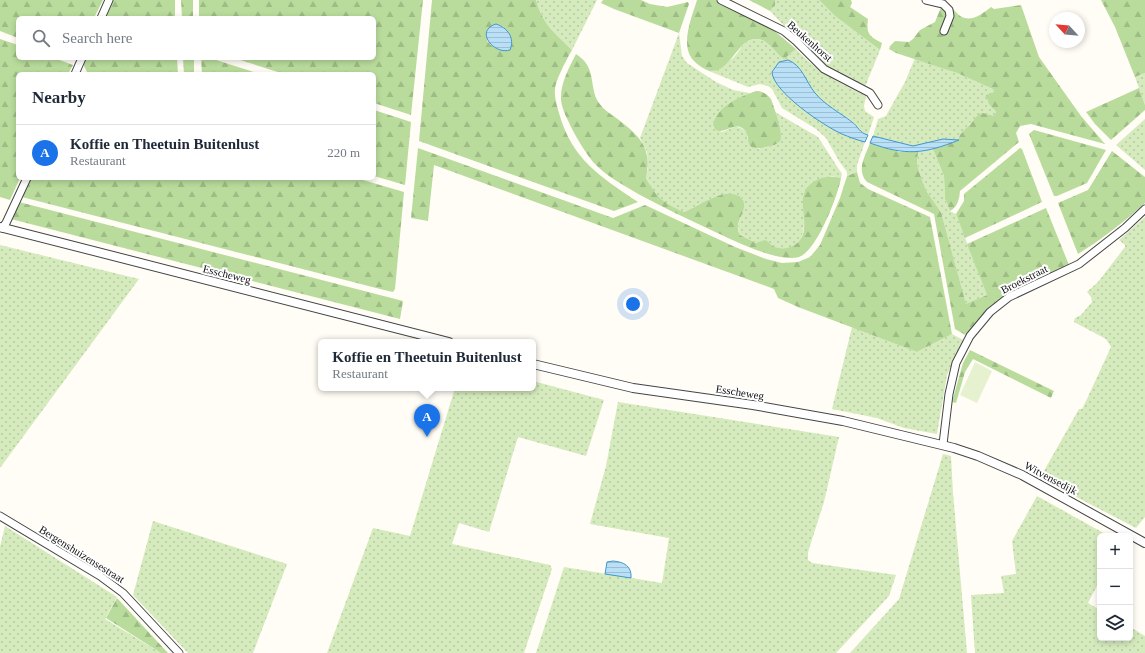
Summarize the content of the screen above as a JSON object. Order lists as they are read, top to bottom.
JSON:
{
  "streets": {
    "street": [
      "Beukenhorst",
      "Esscheweg",
      "Broekstraat",
      "Witvensedijk",
      "Bergenshuizensestraat"
    ]
  },
  "crossings": [
    ["Esscheweg", "Broekstraat"],
    ["Esscheweg", "Witvensedijk"],
    ["Broekstraat", "Witvensedijk"]
  ],
  "north": "top left",
  "page": {
    "search": "Search here",
    "heading": "Nearby",
    "list": [
      {
        "mark": "A",
        "name": "Koffie en Theetuin Buitenlust",
        "note": "Restaurant",
        "value": "220 m"
      }
    ],
    "popup": ["Koffie en Theetuin Buitenlust", "Restaurant"],
    "pins": "A",
    "map_buttons": ["+", "−"]
  }
}
